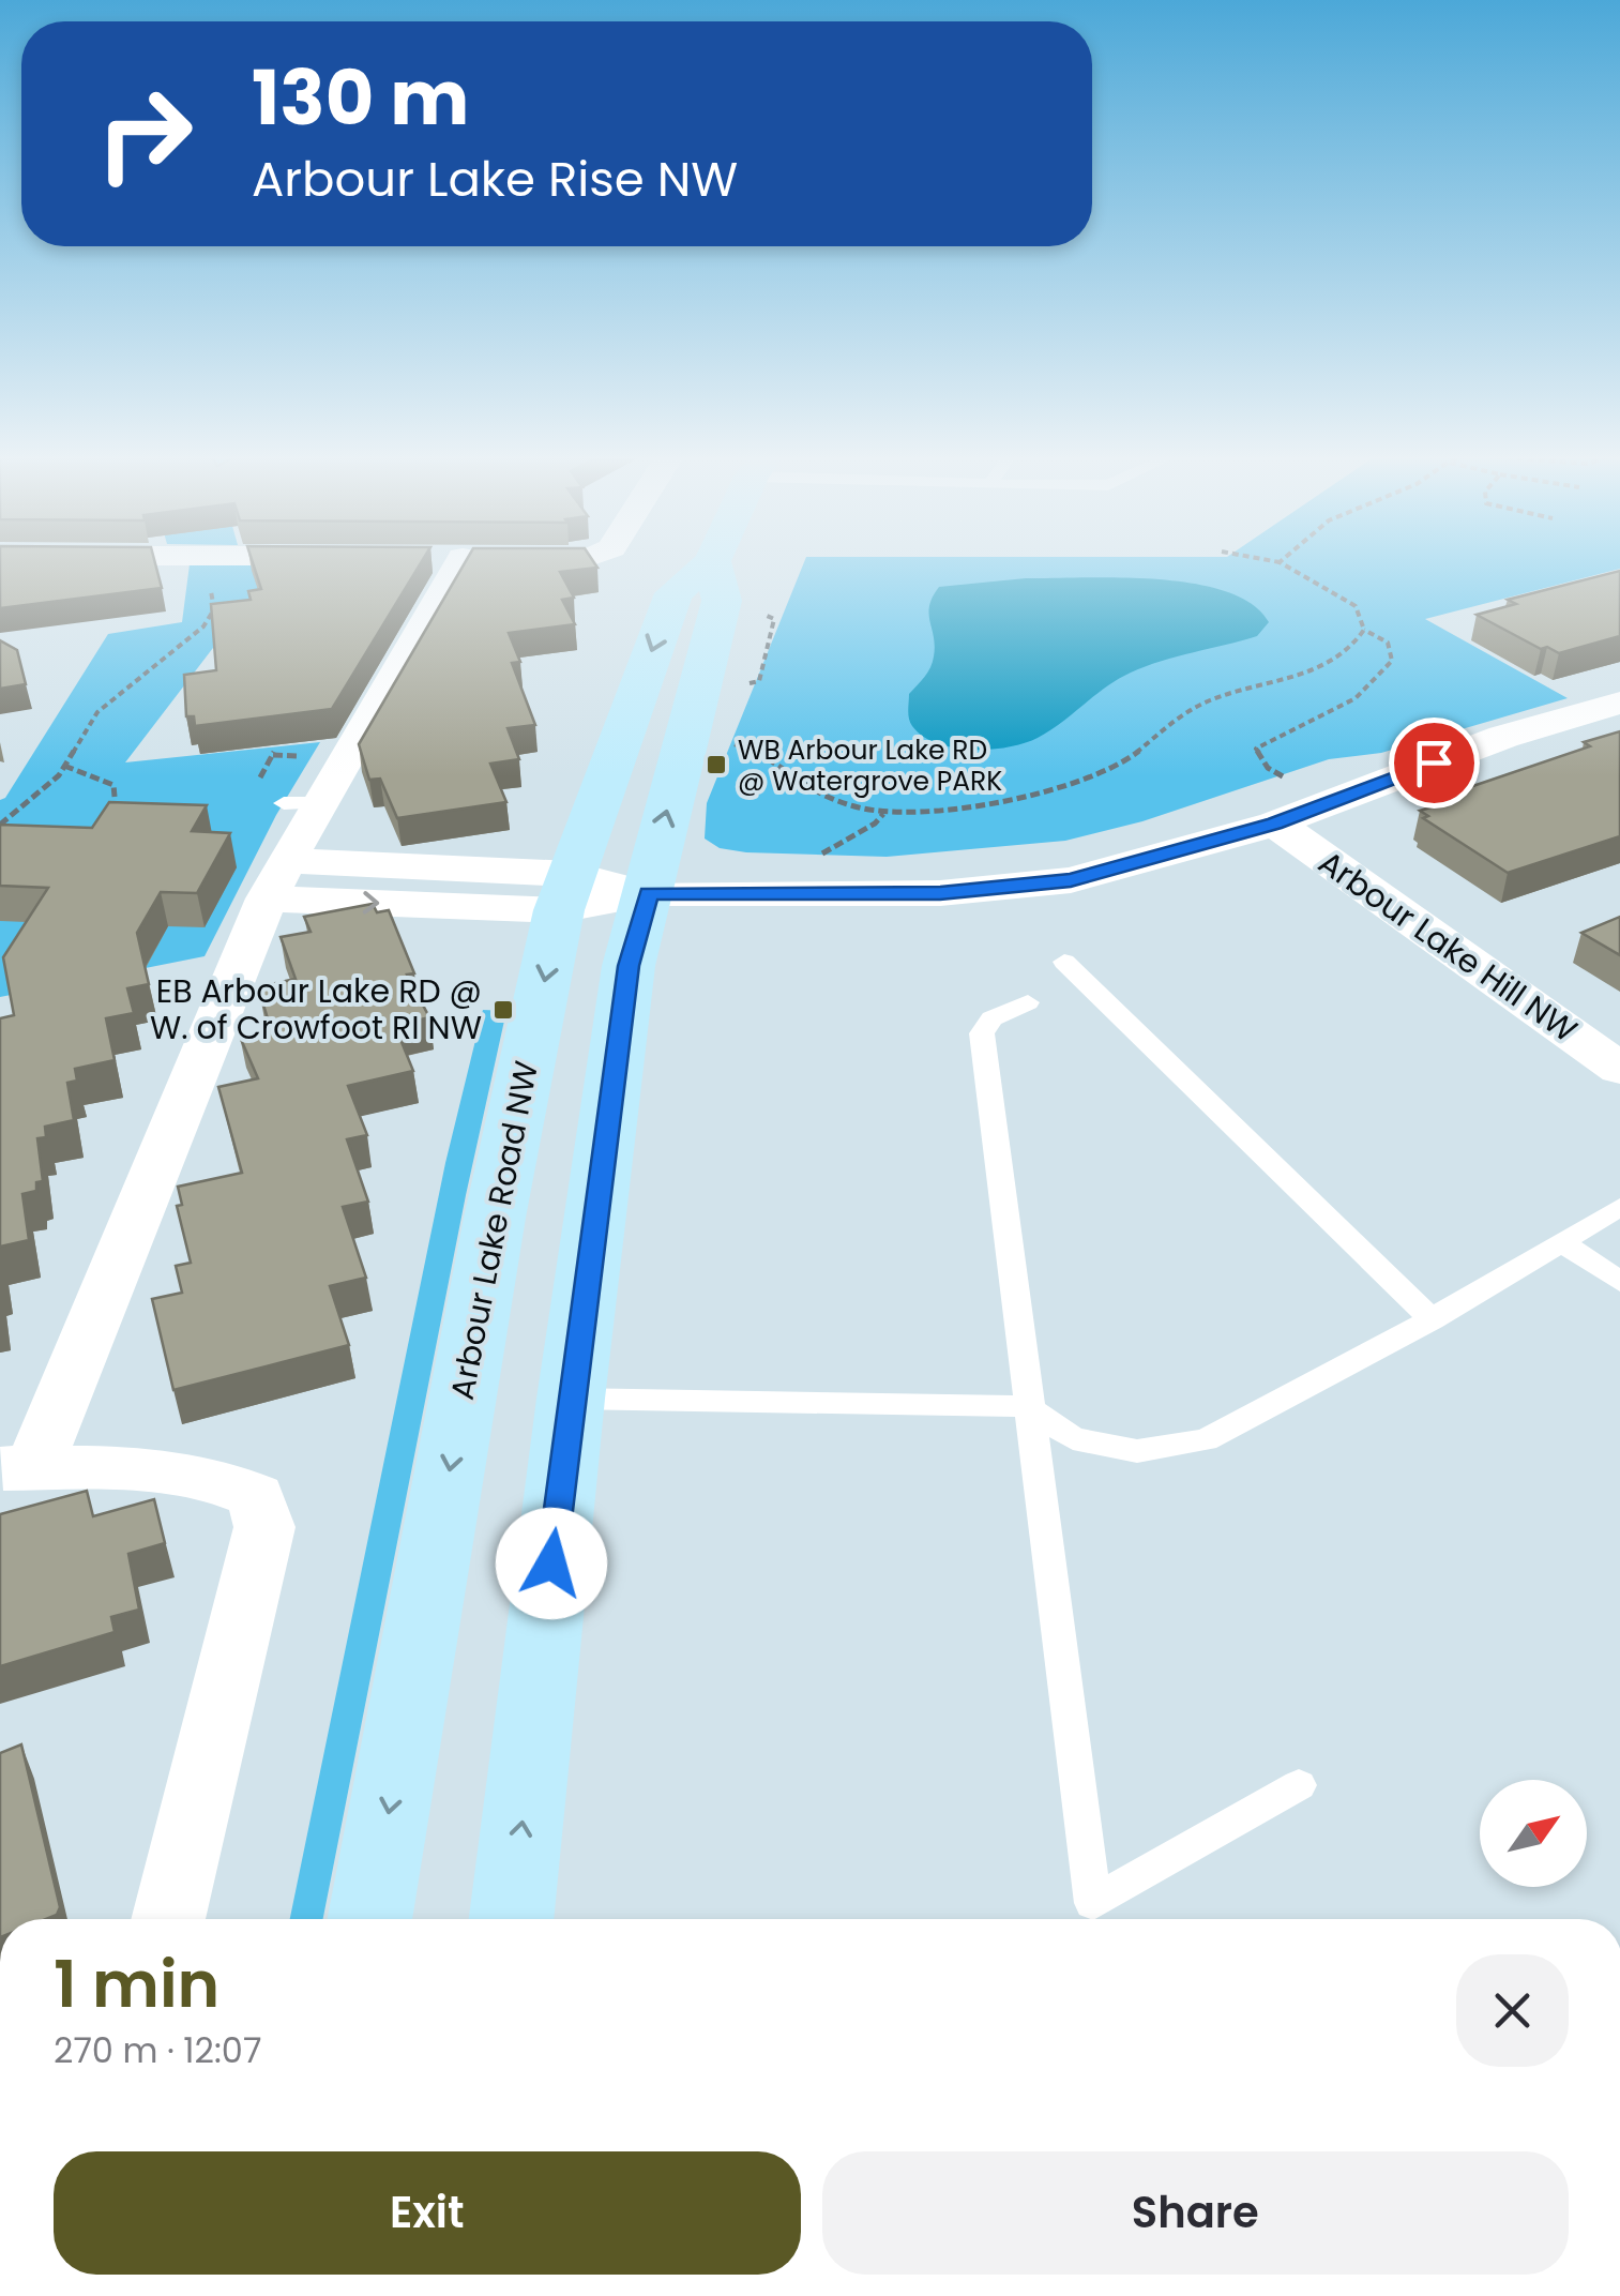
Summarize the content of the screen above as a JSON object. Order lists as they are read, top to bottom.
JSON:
{
  "streets": {
    "street": ["Arbour Lake Hill NW", "Arbour Lake Road NW"]
  },
  "places": {
    "transit": ["WB Arbour Lake RD @ Watergrove PARK", "EB Arbour Lake RD @ W. of Crowfoot RI NW"]
  },
  "north": "top right",
  "page": {
    "turn": ["130 m", "Arbour Lake Rise NW"],
    "heading": ["1 min", "270 m · 12:07"],
    "buttons": ["Exit", "Share"]
  }
}
